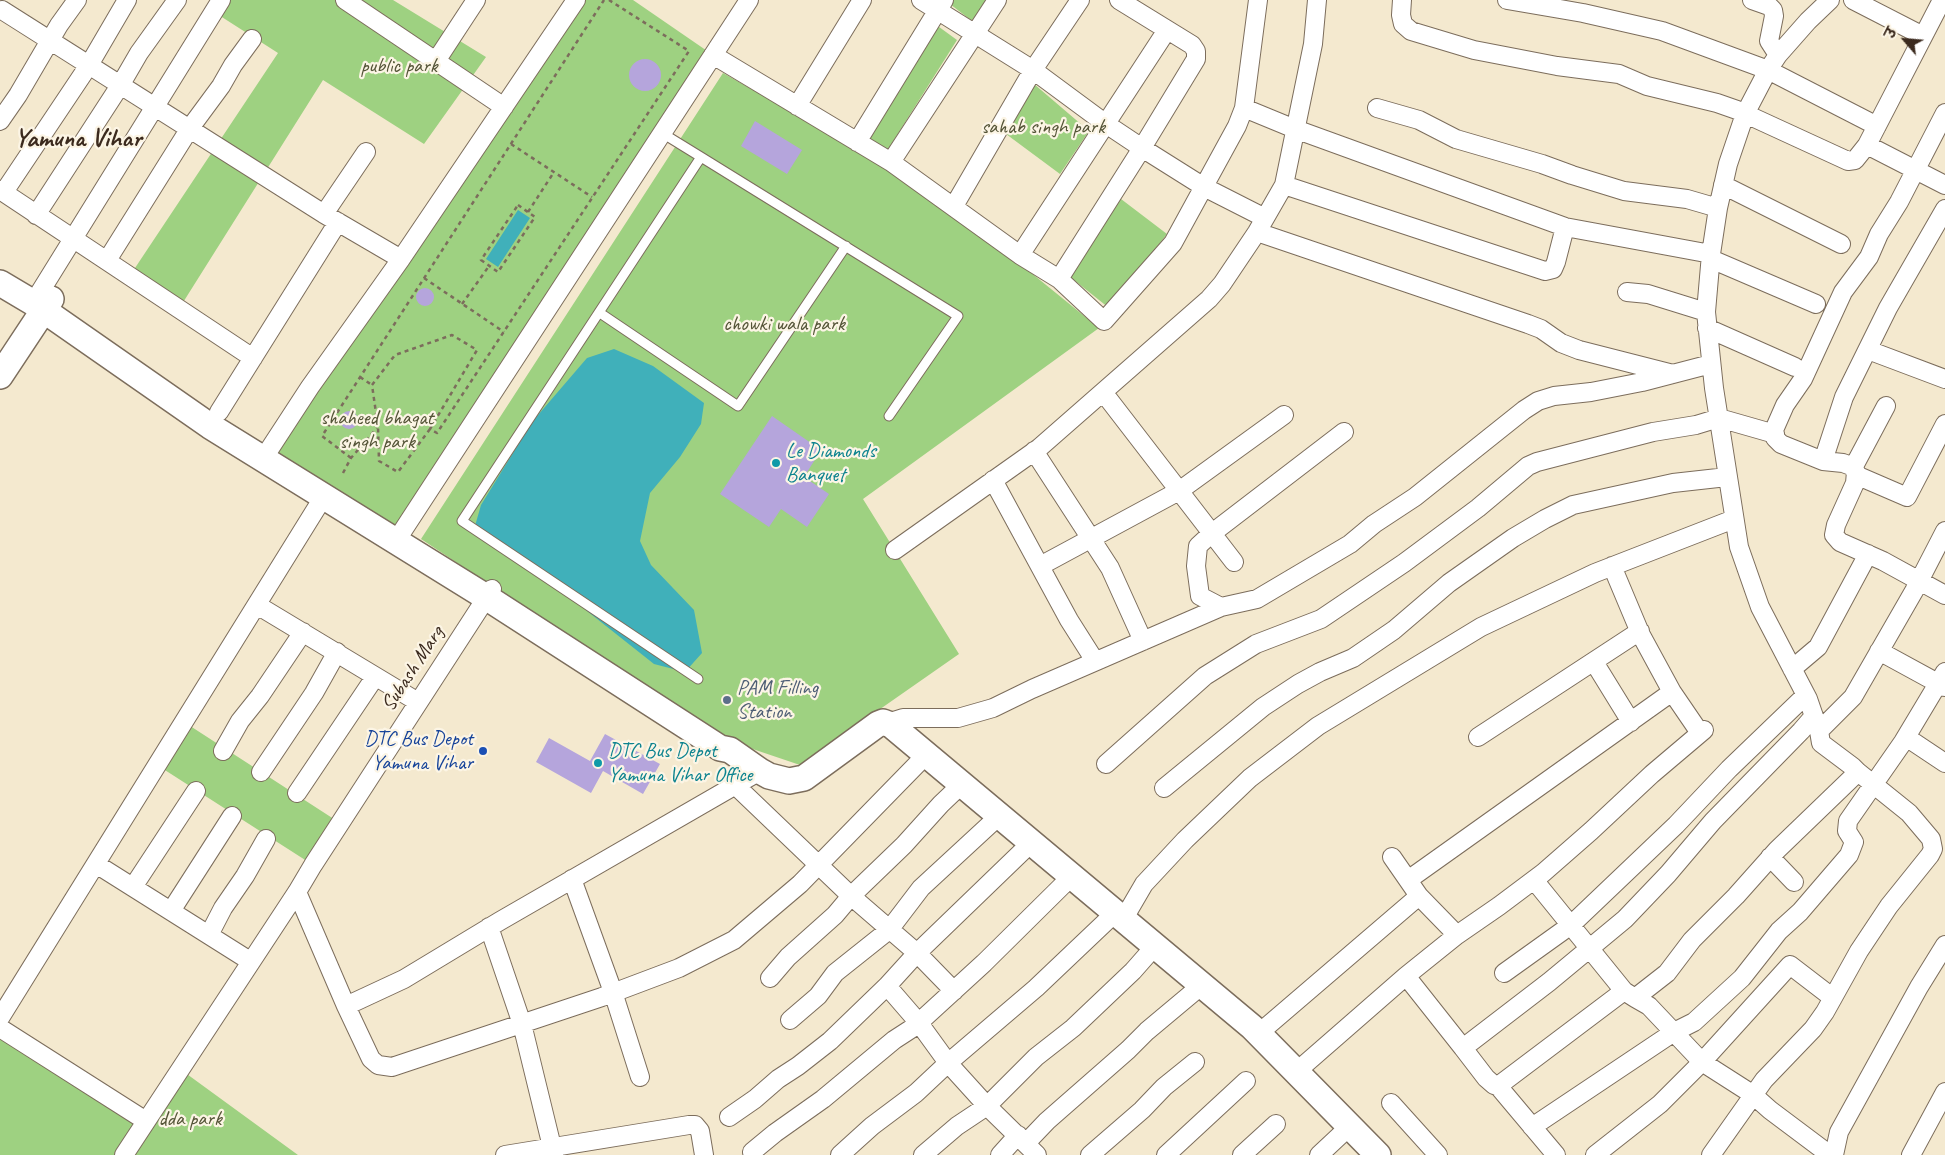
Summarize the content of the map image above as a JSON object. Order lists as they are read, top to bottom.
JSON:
{
  "streets": {
    "street": ["Subash Marg"]
  },
  "districts": ["Yamuna Vihar"],
  "parks": [
    "public park",
    "sahab singh park",
    "chowki wala park",
    "shaheed bhagat singh park",
    "dda park"
  ],
  "places": [
    "Le Diamonds Banquet",
    "PAM Filling Station",
    "DTC Bus Depot Yamuna Vihar",
    "DTC Bus Depot Yamuna Vihar Office"
  ],
  "north": "top left"
}
